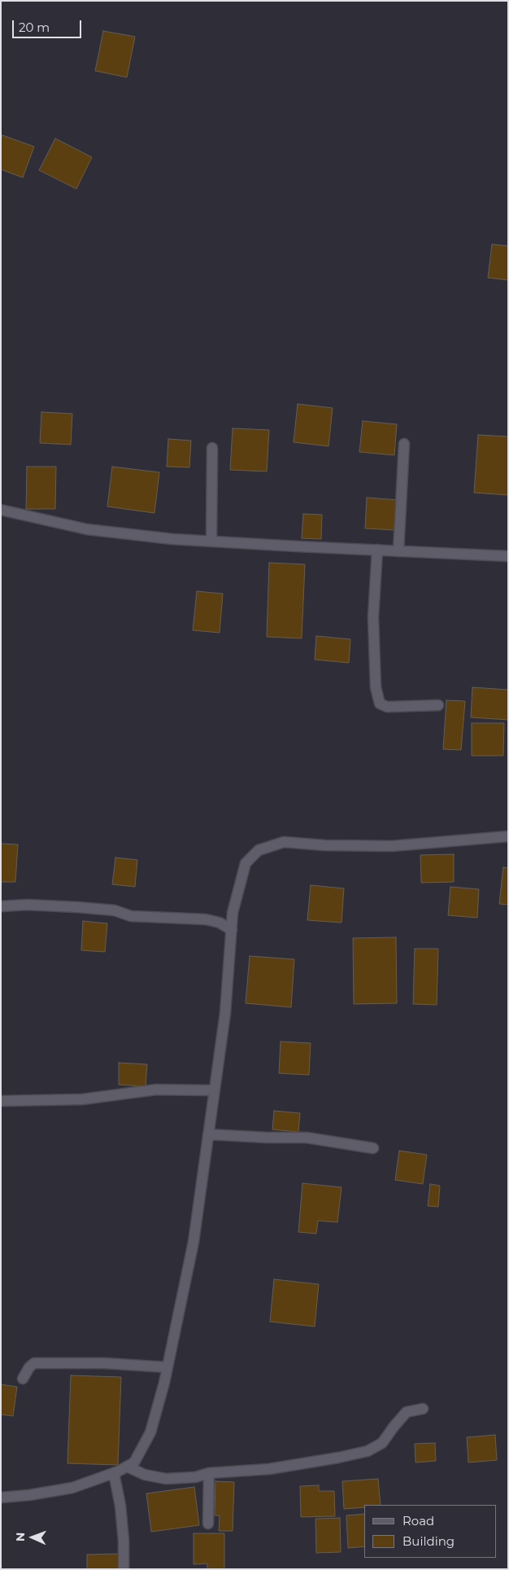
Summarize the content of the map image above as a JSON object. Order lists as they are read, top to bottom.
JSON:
{
  "legend": ["Road", "Building"],
  "scale_bar": "20 m",
  "north": "left"
}
